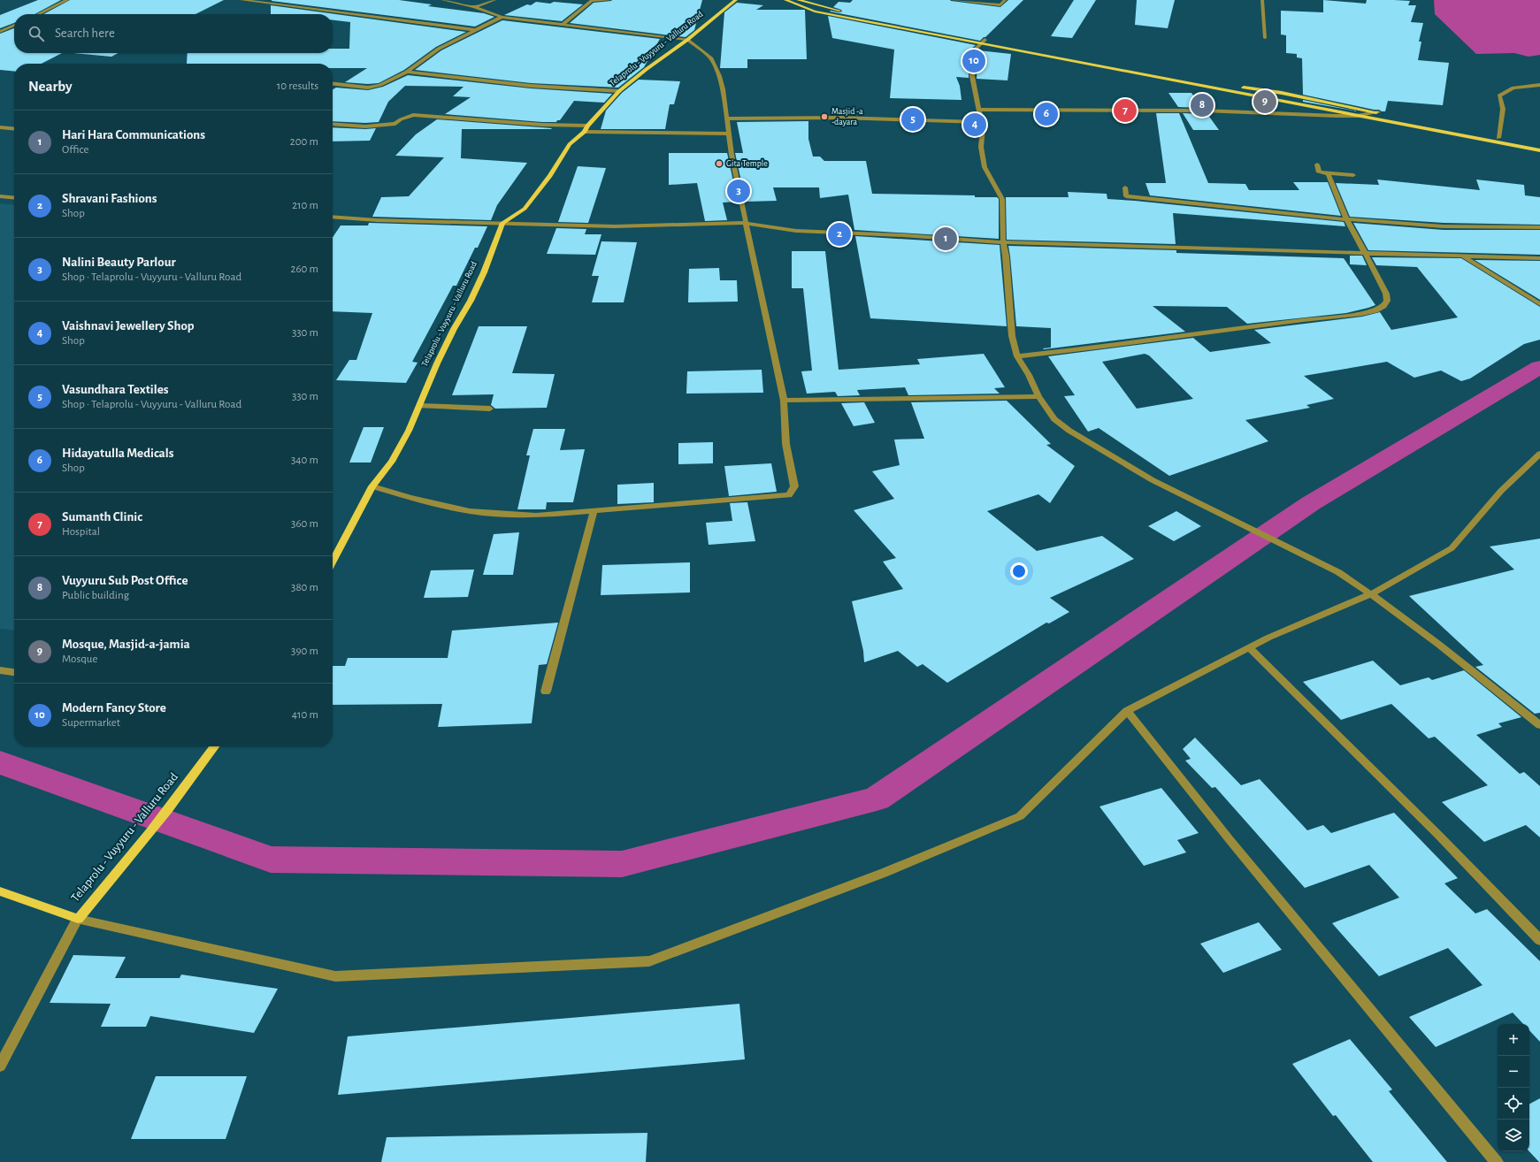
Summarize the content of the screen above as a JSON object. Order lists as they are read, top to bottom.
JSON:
{
  "streets": {
    "main road": ["Telaprolu - Vuyyuru - Valluru Road"]
  },
  "places": ["Masjid -a -dayara", "Gita Temple"],
  "page": {
    "search": "Search here",
    "pins": [
      "10",
      "9",
      "8",
      "7",
      "6",
      "5",
      "4",
      "3",
      "2",
      "1"
    ],
    "heading": ["Nearby", "10 results"],
    "list": [
      {
        "mark": "1",
        "name": "Hari Hara Communications",
        "note": "Office",
        "value": "200 m"
      },
      {
        "mark": "2",
        "name": "Shravani Fashions",
        "note": "Shop",
        "value": "210 m"
      },
      {
        "mark": "3",
        "name": "Nalini Beauty Parlour",
        "note": "Shop · Telaprolu - Vuyyuru - Valluru Road",
        "value": "260 m"
      },
      {
        "mark": "4",
        "name": "Vaishnavi Jewellery Shop",
        "note": "Shop",
        "value": "330 m"
      },
      {
        "mark": "5",
        "name": "Vasundhara Textiles",
        "note": "Shop · Telaprolu - Vuyyuru - Valluru Road",
        "value": "330 m"
      },
      {
        "mark": "6",
        "name": "Hidayatulla Medicals",
        "note": "Shop",
        "value": "340 m"
      },
      {
        "mark": "7",
        "name": "Sumanth Clinic",
        "note": "Hospital",
        "value": "360 m"
      },
      {
        "mark": "8",
        "name": "Vuyyuru Sub Post Office",
        "note": "Public building",
        "value": "380 m"
      },
      {
        "mark": "9",
        "name": "Mosque, Masjid-a-jamia",
        "note": "Mosque",
        "value": "390 m"
      },
      {
        "mark": "10",
        "name": "Modern Fancy Store",
        "note": "Supermarket",
        "value": "410 m"
      }
    ],
    "map_buttons": ["+", "−"]
  }
}
